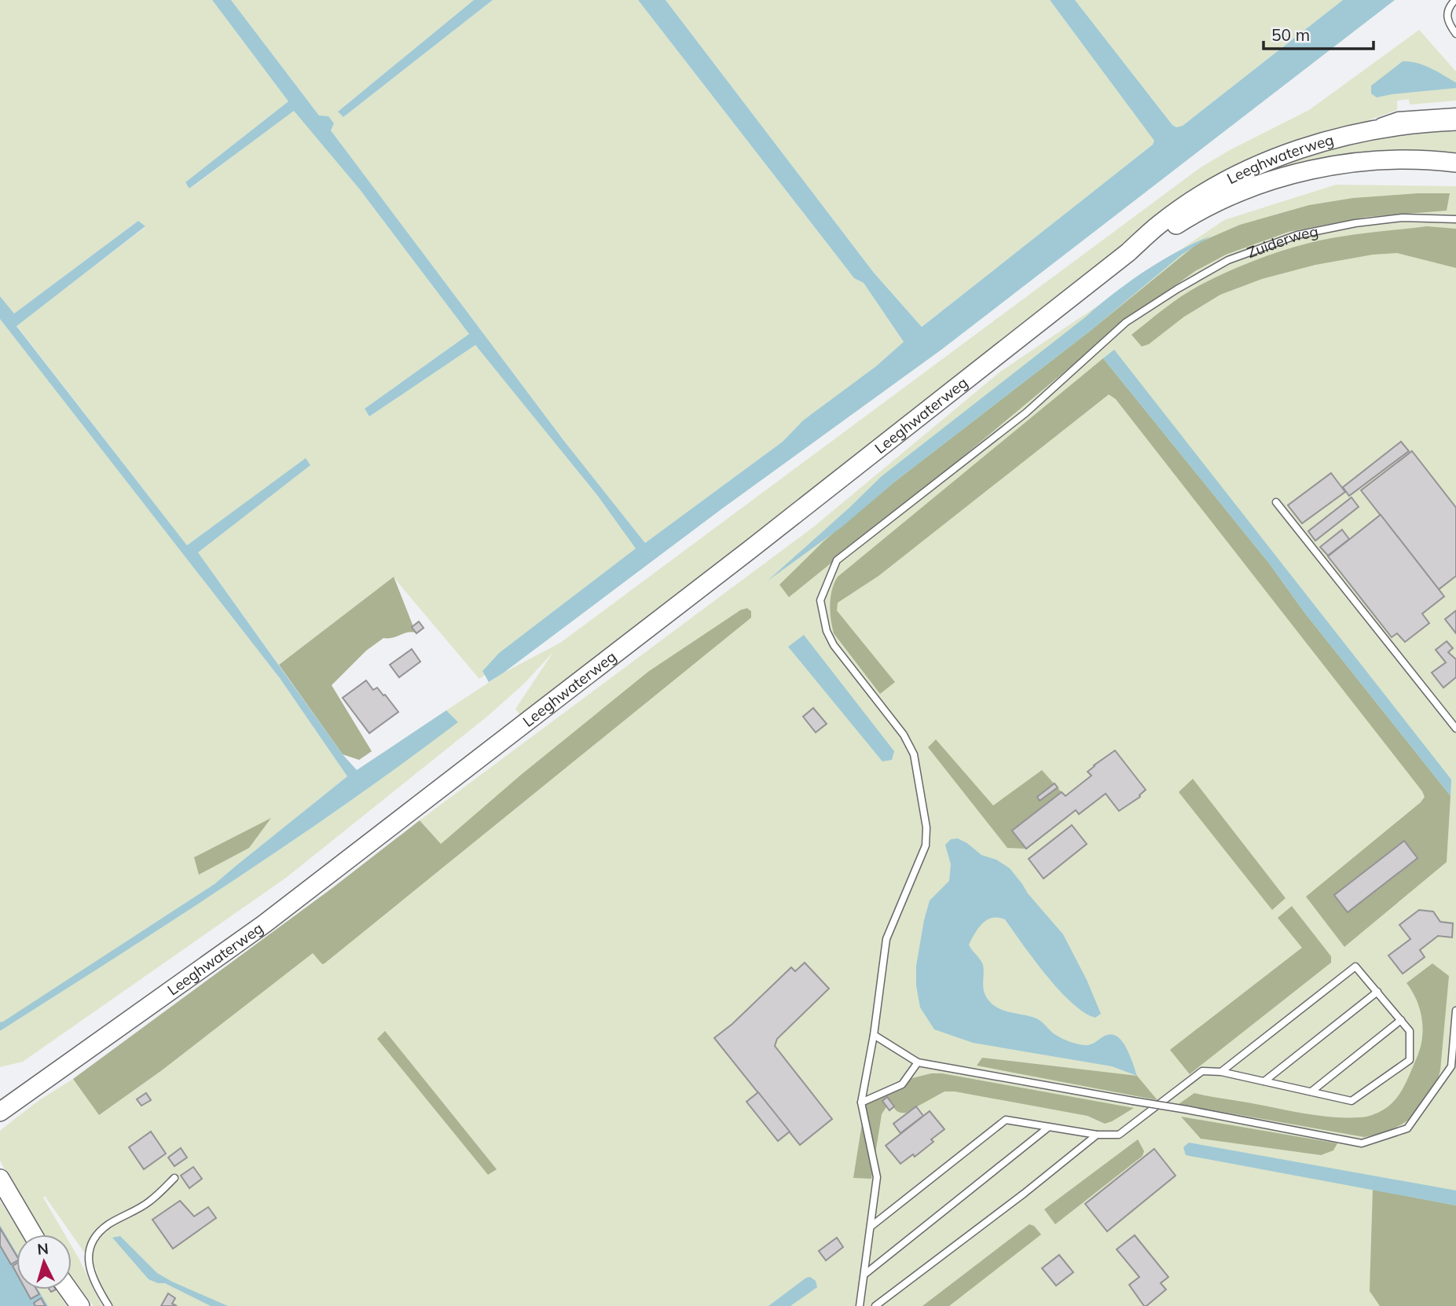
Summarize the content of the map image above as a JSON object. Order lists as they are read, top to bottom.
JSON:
{
  "streets": {
    "main road": ["Leeghwaterweg"],
    "lane": ["Zuiderweg"]
  },
  "scale_bar": "50 m",
  "north": "top"
}
